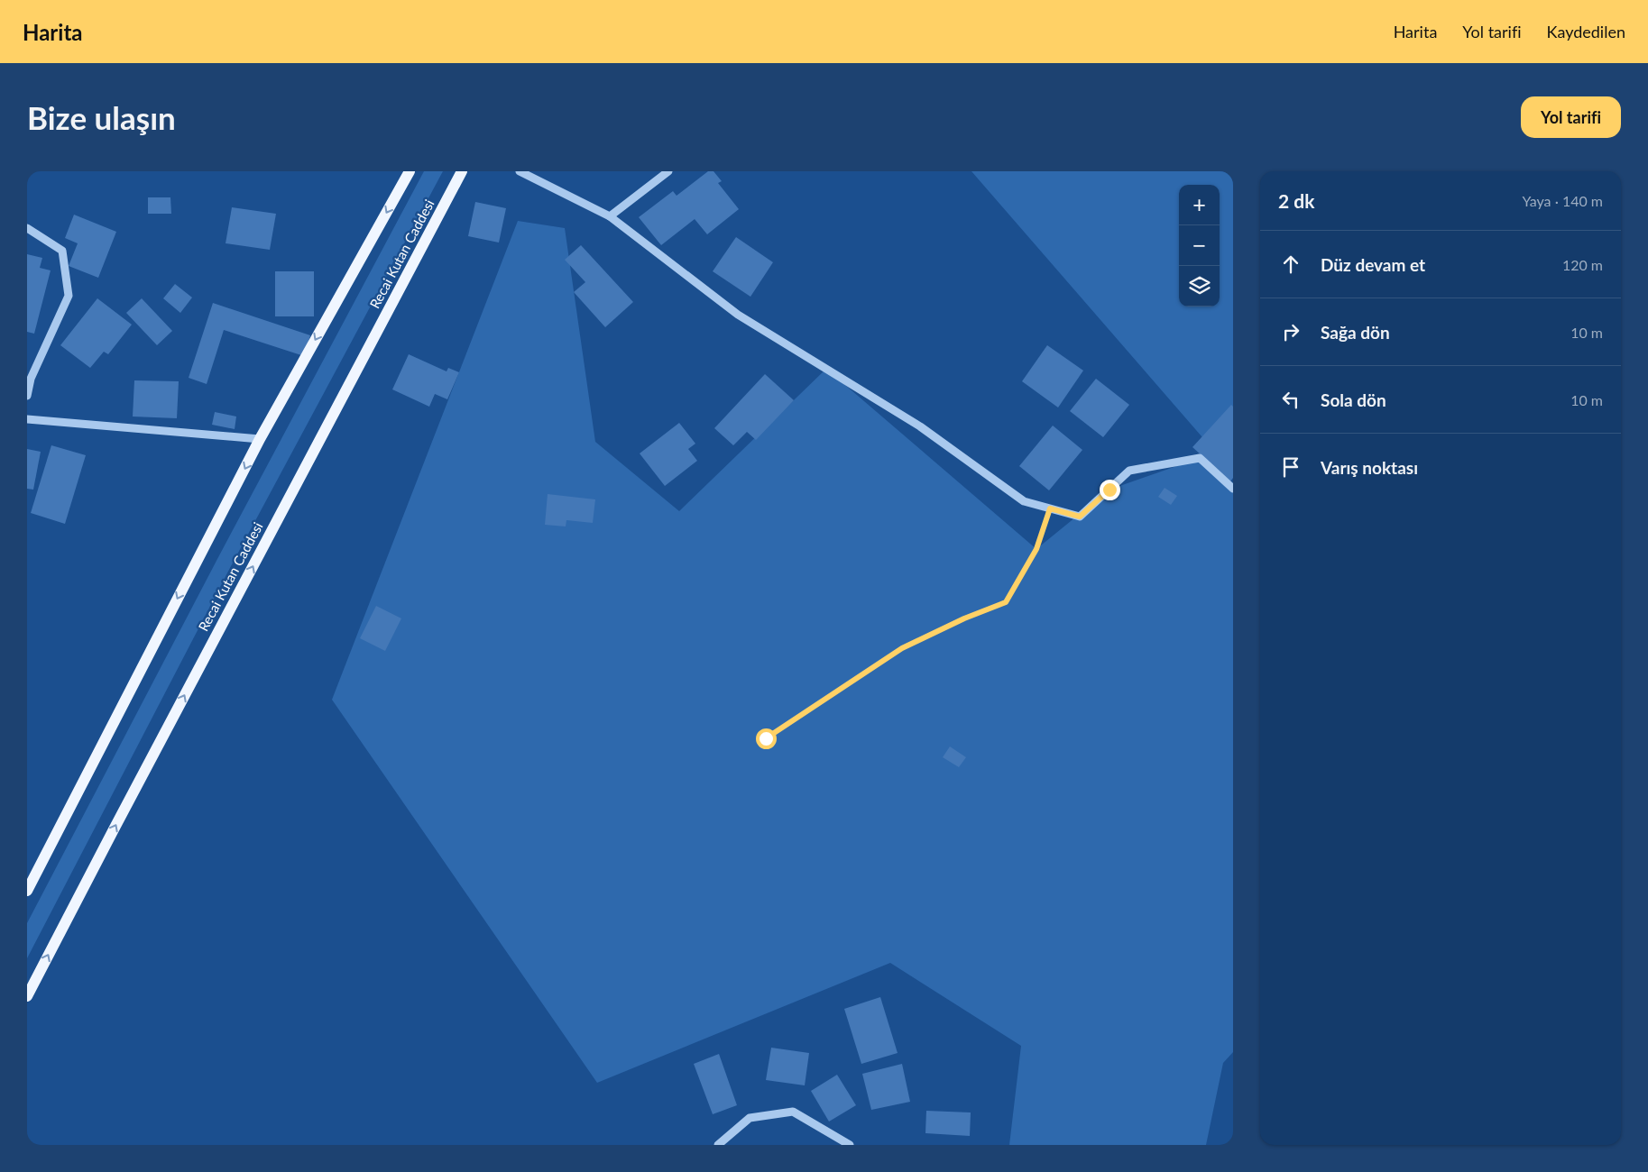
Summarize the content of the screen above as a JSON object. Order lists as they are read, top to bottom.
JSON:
{
  "streets": {
    "main road": ["Recai Kutan Caddesi"]
  },
  "page": {
    "header": "Harita",
    "nav": ["Harita", "Yol tarifi", "Kaydedilen"],
    "buttons": "Yol tarifi",
    "title": "Bize ulaşın",
    "heading": ["2 dk", "Yaya · 140 m"],
    "map_buttons": ["+", "−"],
    "list": [
      ["Düz devam et", "120 m"],
      ["Sağa dön", "10 m"],
      ["Sola dön", "10 m"],
      "Varış noktası"
    ]
  }
}
